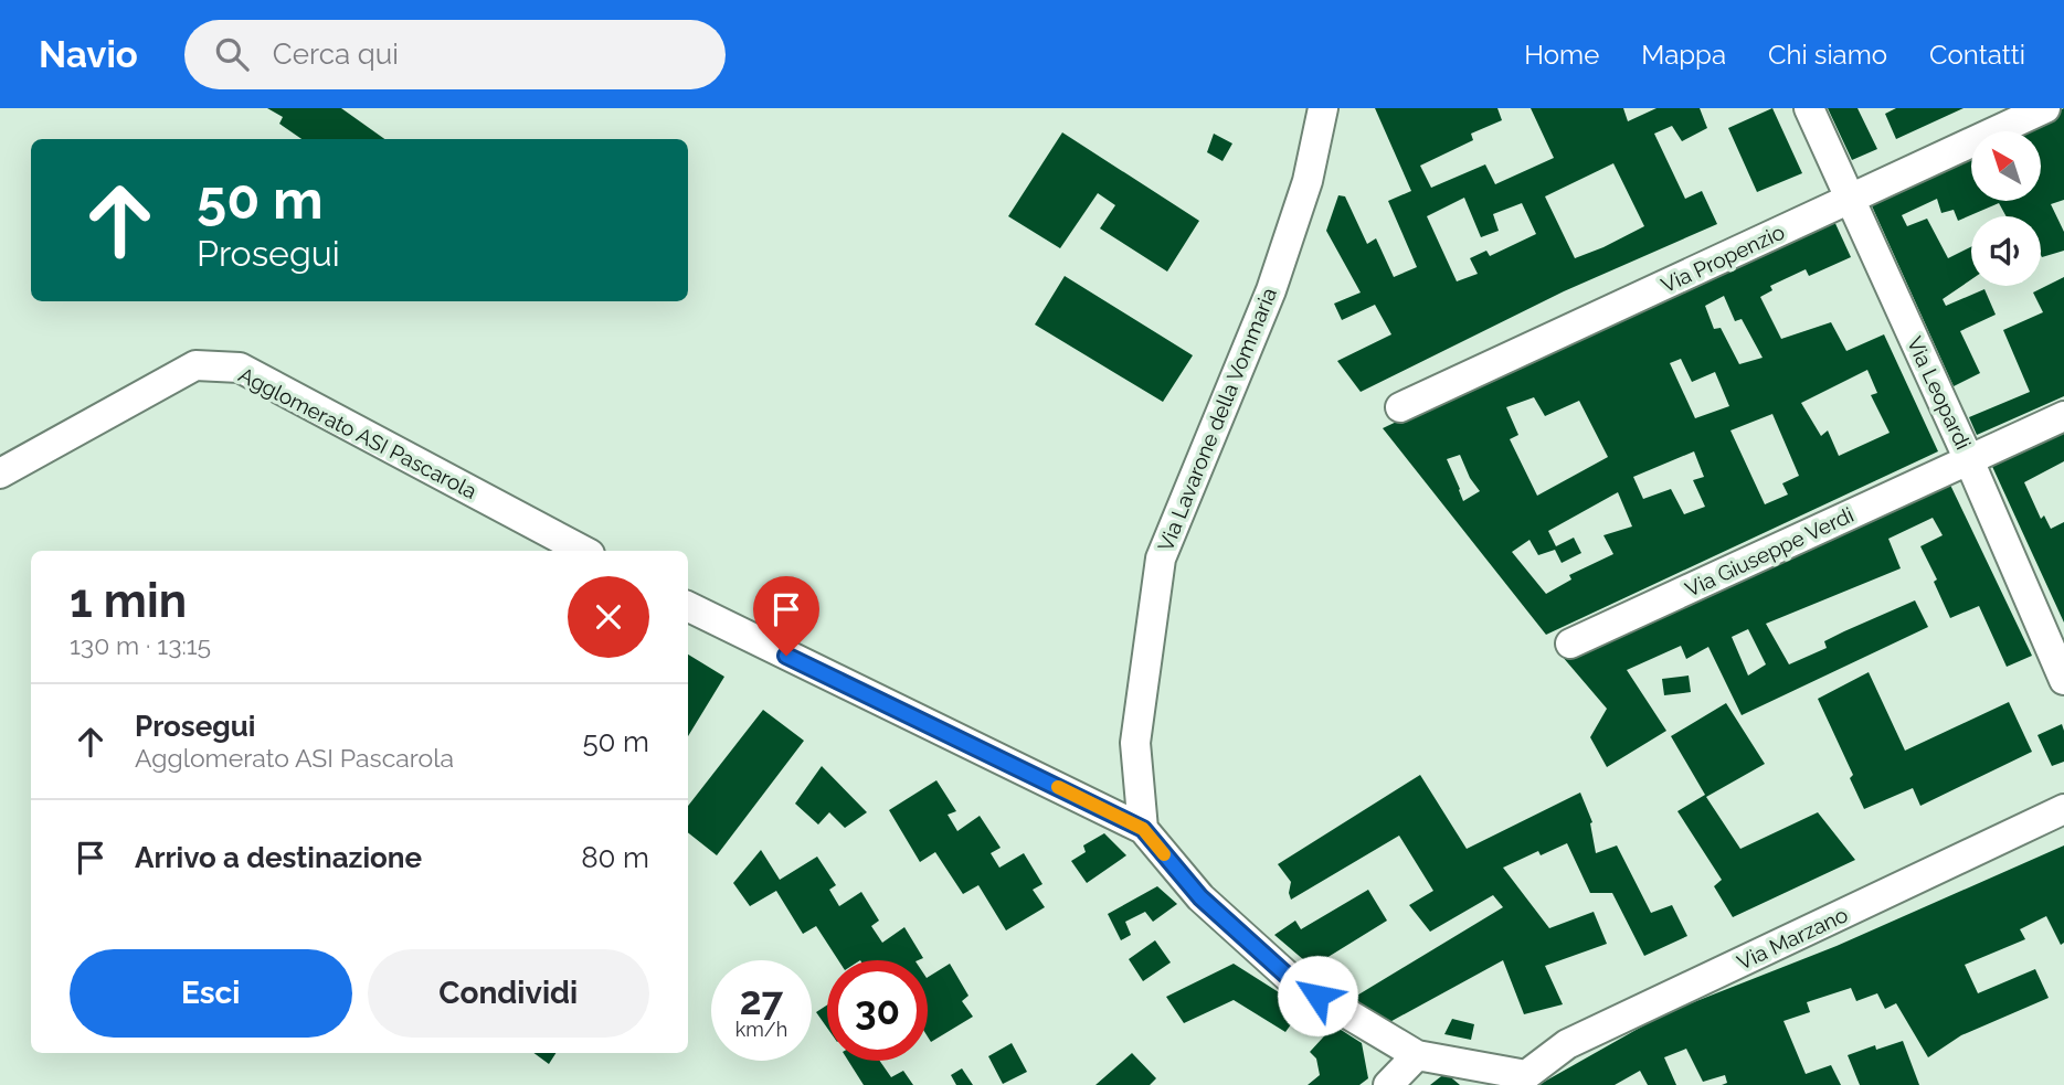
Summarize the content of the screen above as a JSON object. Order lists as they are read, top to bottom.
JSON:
{
  "streets": {
    "street": [
      "Via Propenzio",
      "Via Leopardi",
      "Via Lavarone della Vommaria",
      "Agglomerato ASI Pascarola",
      "Via Giuseppe Verdi",
      "Via Marzano"
    ]
  },
  "crossings": [
    ["Via Propenzio", "Via Leopardi"],
    ["Via Leopardi", "Via Giuseppe Verdi"]
  ],
  "north": "top left",
  "page": {
    "header": "Navio",
    "search": "Cerca qui",
    "nav": [
      "Home",
      "Mappa",
      "Chi siamo",
      "Contatti"
    ],
    "turn": ["50 m", "Prosegui"],
    "heading": ["1 min", "130 m · 13:15"],
    "list": [
      {
        "name": "Prosegui",
        "note": "Agglomerato ASI Pascarola",
        "value": "50 m"
      },
      {
        "name": "Arrivo a destinazione",
        "value": "80 m"
      }
    ],
    "buttons": ["Esci", "Condividi"],
    "speed": "27 km/h",
    "limit": "30"
  }
}
